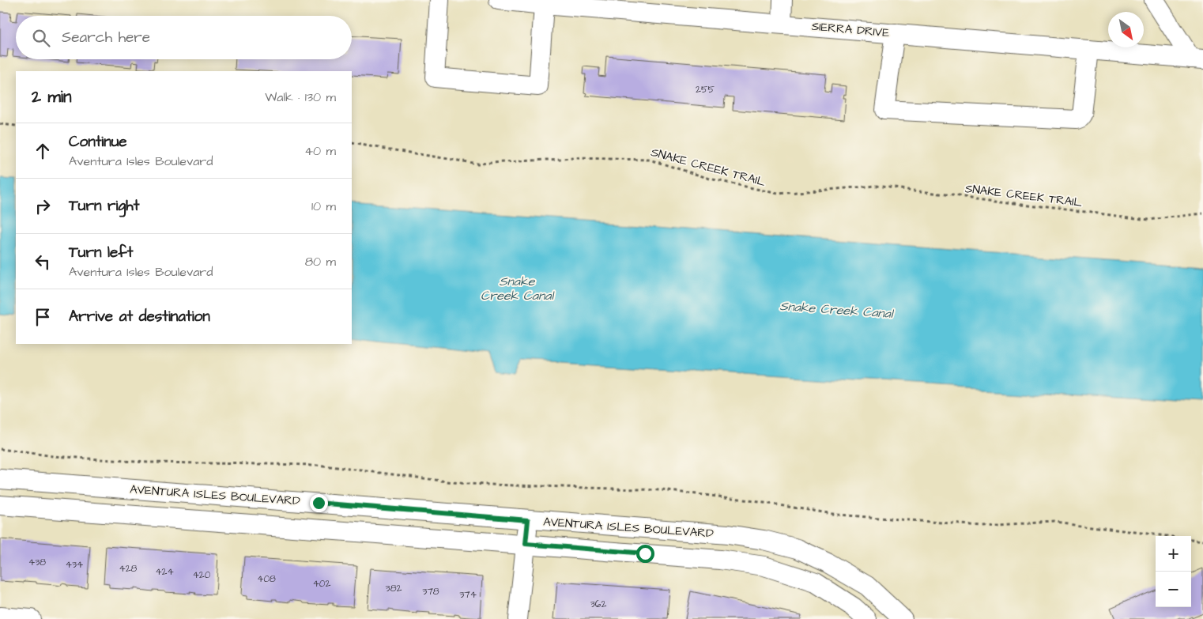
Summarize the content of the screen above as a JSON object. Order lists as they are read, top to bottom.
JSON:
{
  "streets": {
    "street": ["SIERRA DRIVE", "AVENTURA ISLES BOULEVARD"],
    "path": ["SNAKE CREEK TRAIL"]
  },
  "water": ["Snake Creek Canal"],
  "house_numbers": [
    "255",
    "438",
    "434",
    "428",
    "424",
    "420",
    "408",
    "402",
    "382",
    "378",
    "374",
    "362"
  ],
  "north": "bottom right",
  "page": {
    "search": "Search here",
    "heading": ["2 min", "Walk · 130 m"],
    "list": [
      ["Continue", "Aventura Isles Boulevard", "40 m"],
      ["Turn right", "10 m"],
      ["Turn left", "Aventura Isles Boulevard", "80 m"],
      "Arrive at destination"
    ],
    "map_buttons": ["+", "−"]
  }
}
